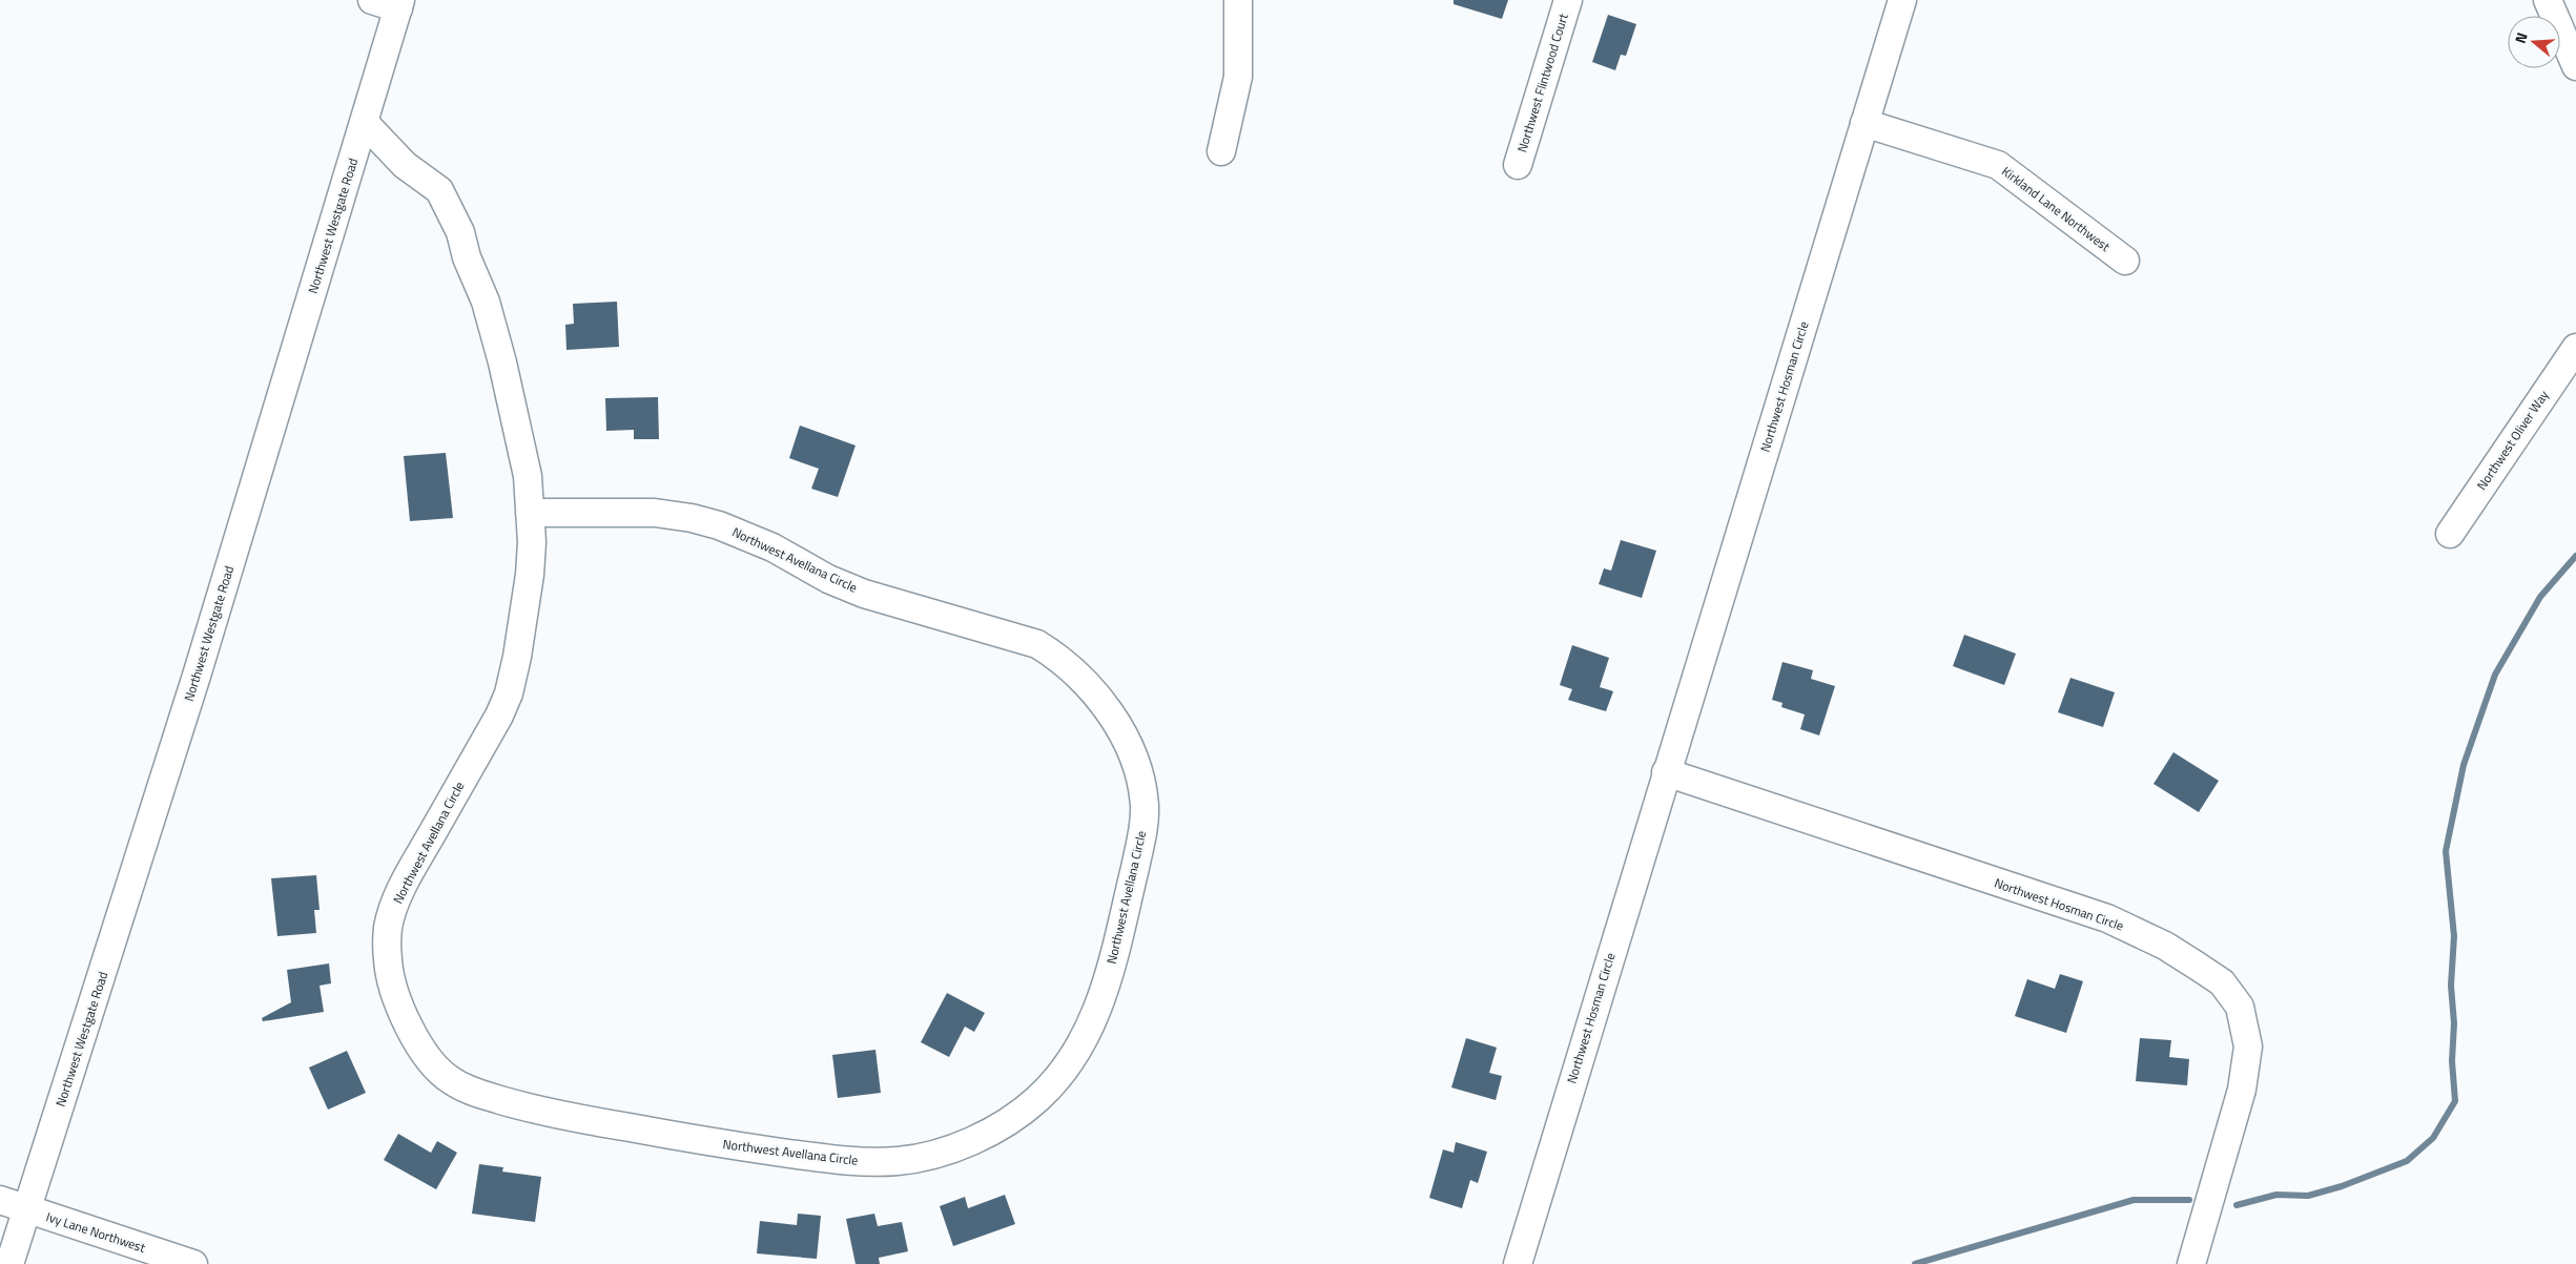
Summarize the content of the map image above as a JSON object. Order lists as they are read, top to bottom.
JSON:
{
  "streets": {
    "street": [
      "Northwest Flintwood Court",
      "Kirkland Lane Northwest",
      "Northwest Westgate Road",
      "Northwest Hosman Circle",
      "Northwest Oliver Way",
      "Northwest Avellana Circle",
      "Ivy Lane Northwest"
    ]
  },
  "crossings": [
    ["Kirkland Lane Northwest", "Northwest Hosman Circle"],
    ["Northwest Westgate Road", "Northwest Avellana Circle"],
    ["Northwest Westgate Road", "Ivy Lane Northwest"]
  ],
  "north": "left"
}
